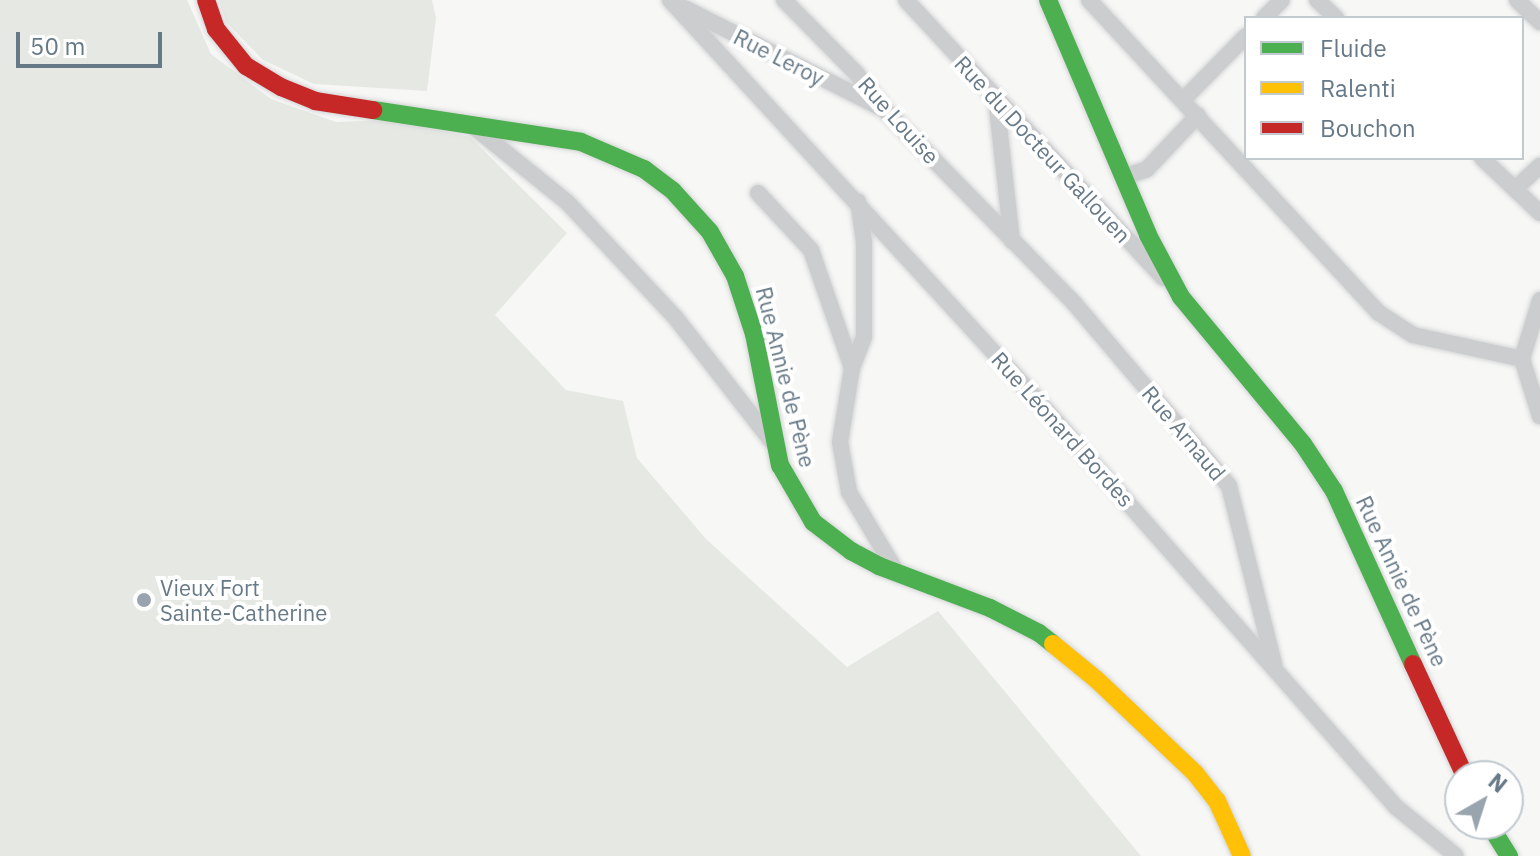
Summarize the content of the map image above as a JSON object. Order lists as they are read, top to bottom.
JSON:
{
  "streets": {
    "street": [
      "Rue Leroy",
      "Rue Louise",
      "Rue du Docteur Gallouen",
      "Rue Annie de Pène",
      "Rue Léonard Bordes",
      "Rue Arnaud"
    ]
  },
  "crossings": [
    ["Rue Leroy", "Rue Louise"],
    ["Rue Leroy", "Rue Léonard Bordes"],
    ["Rue Louise", "Rue Arnaud"],
    ["Rue du Docteur Gallouen", "Rue Annie de Pène"],
    ["Rue Léonard Bordes", "Rue Arnaud"]
  ],
  "places": ["Vieux Fort Sainte-Catherine"],
  "legend": ["Fluide", "Ralenti", "Bouchon"],
  "scale_bar": "50 m",
  "north": "top right"
}
